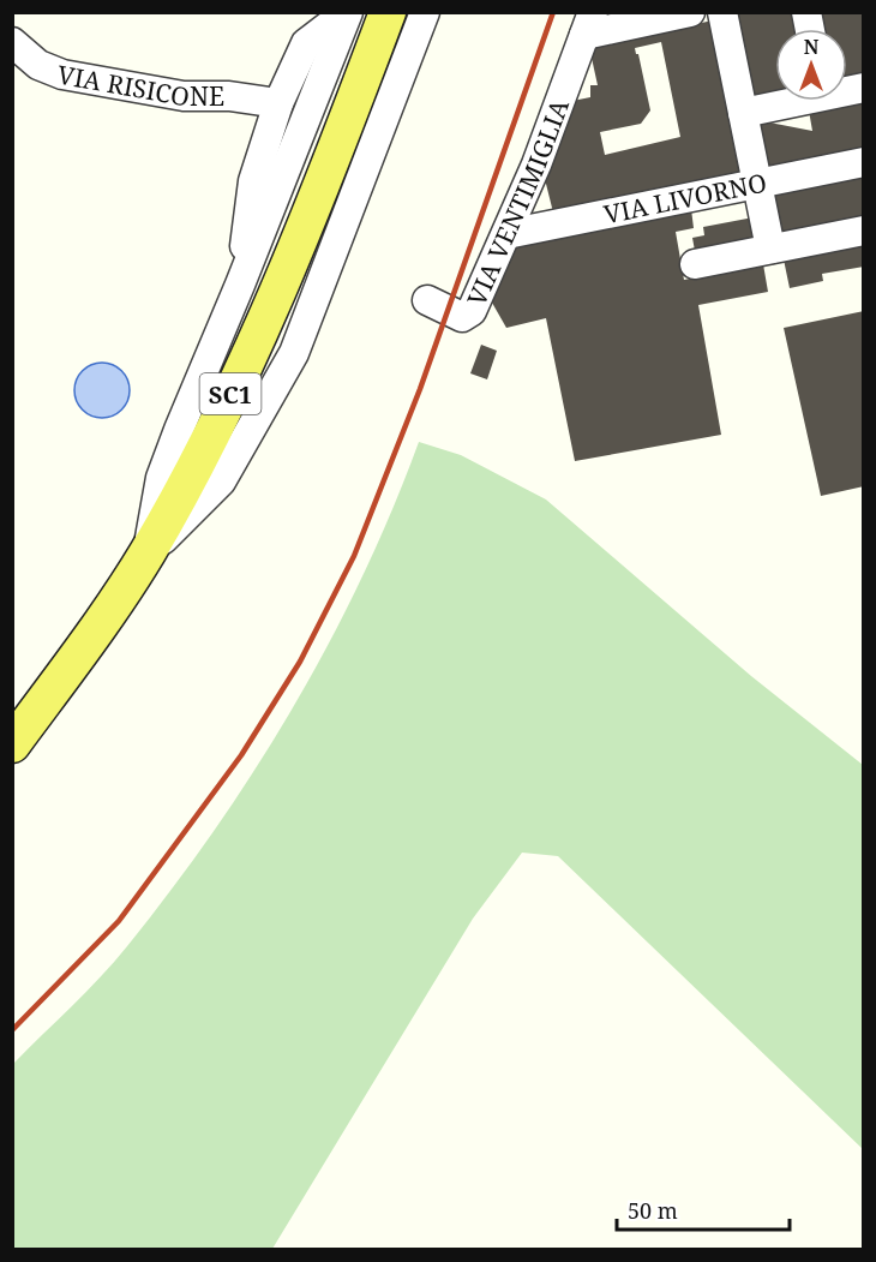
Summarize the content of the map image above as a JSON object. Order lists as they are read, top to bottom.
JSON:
{
  "streets": {
    "main road": ["SC1"],
    "street": ["VIA RISICONE", "VIA LIVORNO", "VIA VENTIMIGLIA"]
  },
  "crossings": [
    ["VIA LIVORNO", "VIA VENTIMIGLIA"]
  ],
  "scale_bar": "50 m",
  "north": "top"
}
